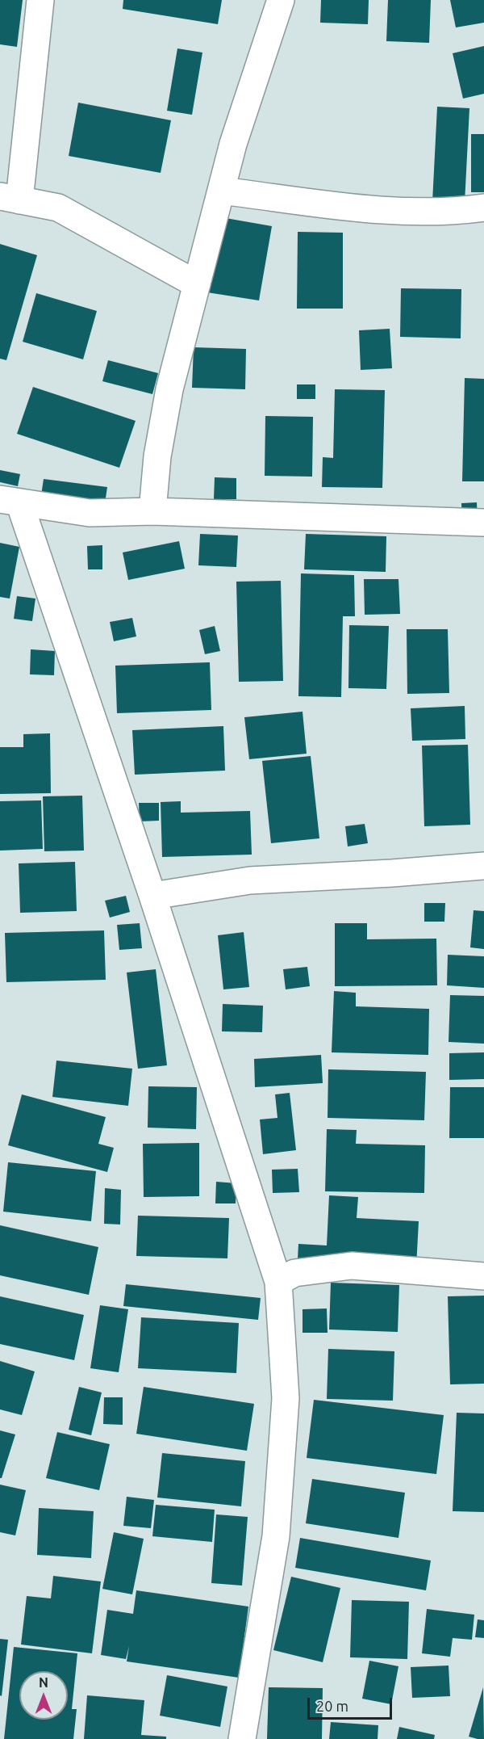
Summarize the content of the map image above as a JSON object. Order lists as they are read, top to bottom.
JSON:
{
  "scale_bar": "20 m",
  "north": "top"
}
